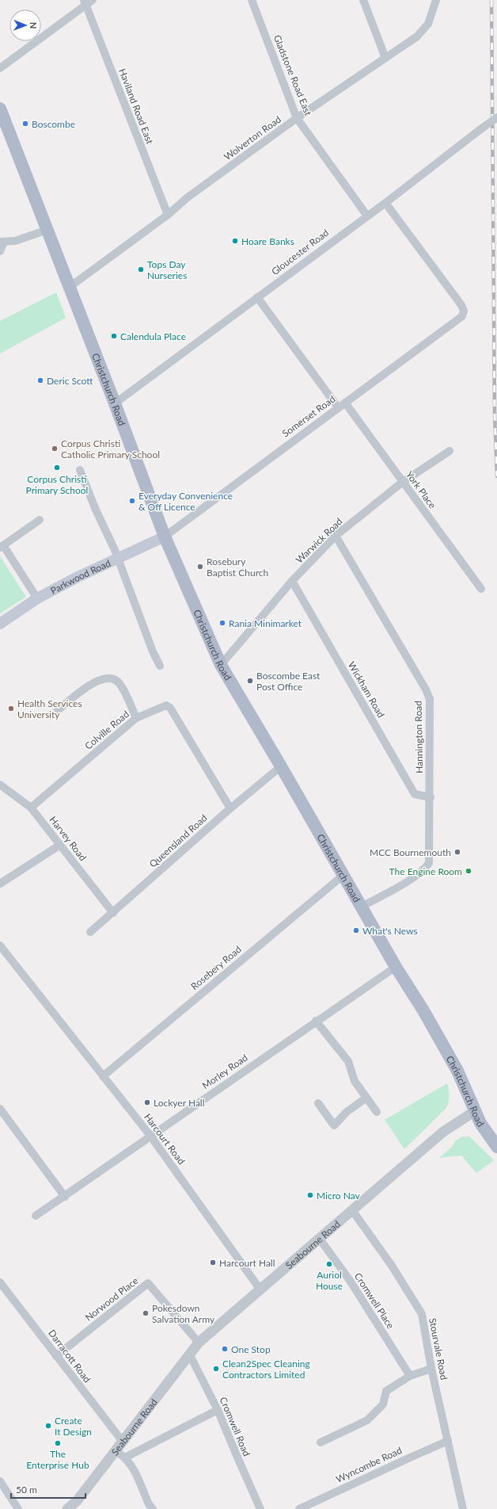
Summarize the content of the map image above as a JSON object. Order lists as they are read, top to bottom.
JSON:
{
  "streets": {
    "main road": ["Christchurch Road", "Parkwood Road"],
    "street": [
      "Gladstone Road East",
      "Haviland Road East",
      "Wolverton Road",
      "Gloucester Road",
      "Somerset Road",
      "York Place",
      "Warwick Road",
      "Wickham Road",
      "Colville Road",
      "Hannington Road",
      "Harvey Road",
      "Queensland Road",
      "Rosebery Road",
      "Morley Road",
      "Harcourt Road",
      "Seabourne Road",
      "Norwood Place",
      "Cromwell Place",
      "Stourvale Road",
      "Darracott Road",
      "Cromwell Road",
      "Wyncombe Road"
    ]
  },
  "crossings": [
    ["Gladstone Road East", "Wolverton Road"],
    ["Gladstone Road East", "Gloucester Road"],
    ["Haviland Road East", "Wolverton Road"],
    ["Wolverton Road", "Christchurch Road"],
    ["Gloucester Road", "Christchurch Road"],
    ["Gloucester Road", "Somerset Road"],
    ["Christchurch Road", "Somerset Road"],
    ["Christchurch Road", "Warwick Road"],
    ["Christchurch Road", "Parkwood Road"],
    ["Christchurch Road", "Hannington Road"],
    ["Christchurch Road", "Queensland Road"],
    ["Christchurch Road", "Rosebery Road"],
    ["Christchurch Road", "Morley Road"],
    ["Christchurch Road", "Seabourne Road"],
    ["Somerset Road", "York Place"],
    ["Somerset Road", "Parkwood Road"],
    ["York Place", "Warwick Road"],
    ["Warwick Road", "Wickham Road"],
    ["Warwick Road", "Hannington Road"],
    ["Wickham Road", "Hannington Road"],
    ["Colville Road", "Harvey Road"],
    ["Colville Road", "Queensland Road"],
    ["Harvey Road", "Queensland Road"],
    ["Rosebery Road", "Harcourt Road"],
    ["Morley Road", "Harcourt Road"],
    ["Harcourt Road", "Seabourne Road"],
    ["Seabourne Road", "Norwood Place"],
    ["Seabourne Road", "Cromwell Place"],
    ["Seabourne Road", "Stourvale Road"],
    ["Seabourne Road", "Darracott Road"],
    ["Seabourne Road", "Cromwell Road"],
    ["Norwood Place", "Darracott Road"],
    ["Stourvale Road", "Wyncombe Road"]
  ],
  "places": [
    "Boscombe",
    "Hoare Banks",
    "Tops Day Nurseries",
    "Calendula Place",
    "Deric Scott",
    "Corpus Christi Catholic Primary School",
    "Corpus Christi Primary School",
    "Everyday Convenience & Off Licence",
    "Rosebury Baptist Church",
    "Rania Minimarket",
    "Boscombe East Post Office",
    "Health Services University",
    "MCC Bournemouth",
    "The Engine Room",
    "What's News",
    "Lockyer Hall",
    "Micro Nav",
    "Harcourt Hall",
    "Auriol House",
    "Pokesdown Salvation Army",
    "One Stop",
    "Clean2Spec Cleaning Contractors Limited",
    "Create It Design",
    "The Enterprise Hub"
  ],
  "scale_bar": "50 m",
  "north": "right"
}
